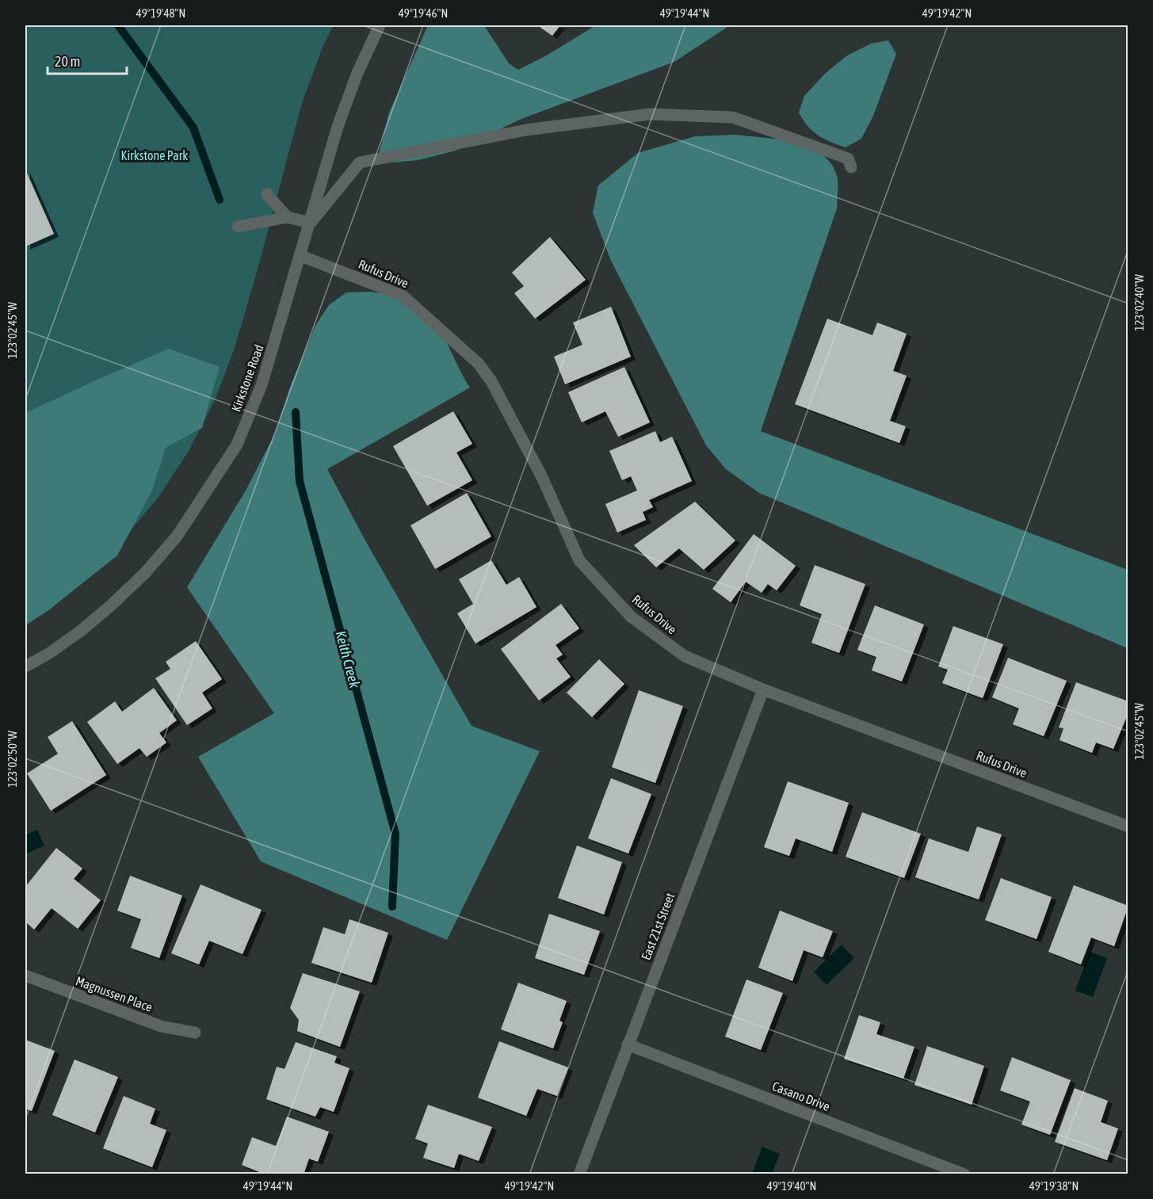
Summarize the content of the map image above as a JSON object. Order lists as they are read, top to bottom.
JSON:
{
  "streets": {
    "street": [
      "Rufus Drive",
      "Kirkstone Road",
      "East 21st Street",
      "Magnussen Place",
      "Casano Drive"
    ]
  },
  "crossings": [
    ["Rufus Drive", "Kirkstone Road"],
    ["Rufus Drive", "East 21st Street"],
    ["East 21st Street", "Casano Drive"]
  ],
  "water": ["Keith Creek"],
  "parks": ["Kirkstone Park"],
  "scale_bar": "20 m",
  "coordinates": [
    "49°19'48\"N",
    "49°19'46\"N",
    "49°19'44\"N",
    "49°19'42\"N",
    "123°02'40\"W",
    "123°02'45\"W",
    "123°02'50\"W",
    "49°19'40\"N",
    "49°19'38\"N"
  ]
}
